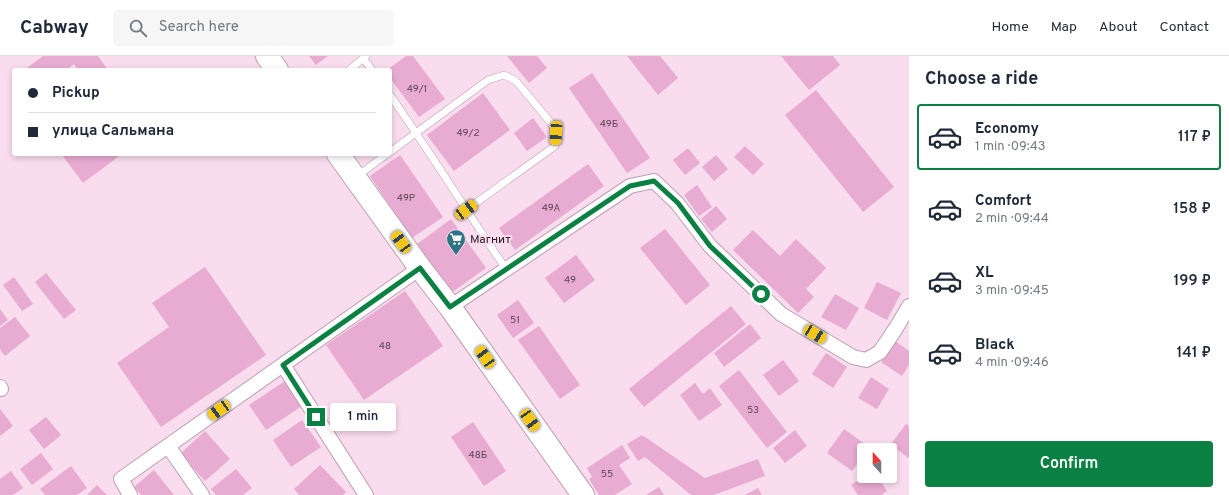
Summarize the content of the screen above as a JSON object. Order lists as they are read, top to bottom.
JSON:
{
  "places": {
    "supermarket": ["Магнит"]
  },
  "house_numbers": [
    "49/1",
    "49Б",
    "49/2",
    "49Р",
    "49А",
    "49",
    "51",
    "48",
    "53",
    "48Б",
    "55"
  ],
  "north": "top",
  "page": {
    "header": "Cabway",
    "search": "Search here",
    "nav": [
      "Home",
      "Map",
      "About",
      "Contact"
    ],
    "heading": "Choose a ride",
    "banner": ["Pickup", "улица Сальмана"],
    "list": [
      {
        "name": "Economy",
        "note": "1 min · 09:43",
        "value": "117 ₽"
      },
      {
        "name": "Comfort",
        "note": "2 min · 09:44",
        "value": "158 ₽"
      },
      {
        "name": "XL",
        "note": "3 min · 09:45",
        "value": "199 ₽"
      },
      {
        "name": "Black",
        "note": "4 min · 09:46",
        "value": "141 ₽"
      }
    ],
    "bubble": "1 min",
    "buttons": "Confirm"
  }
}
